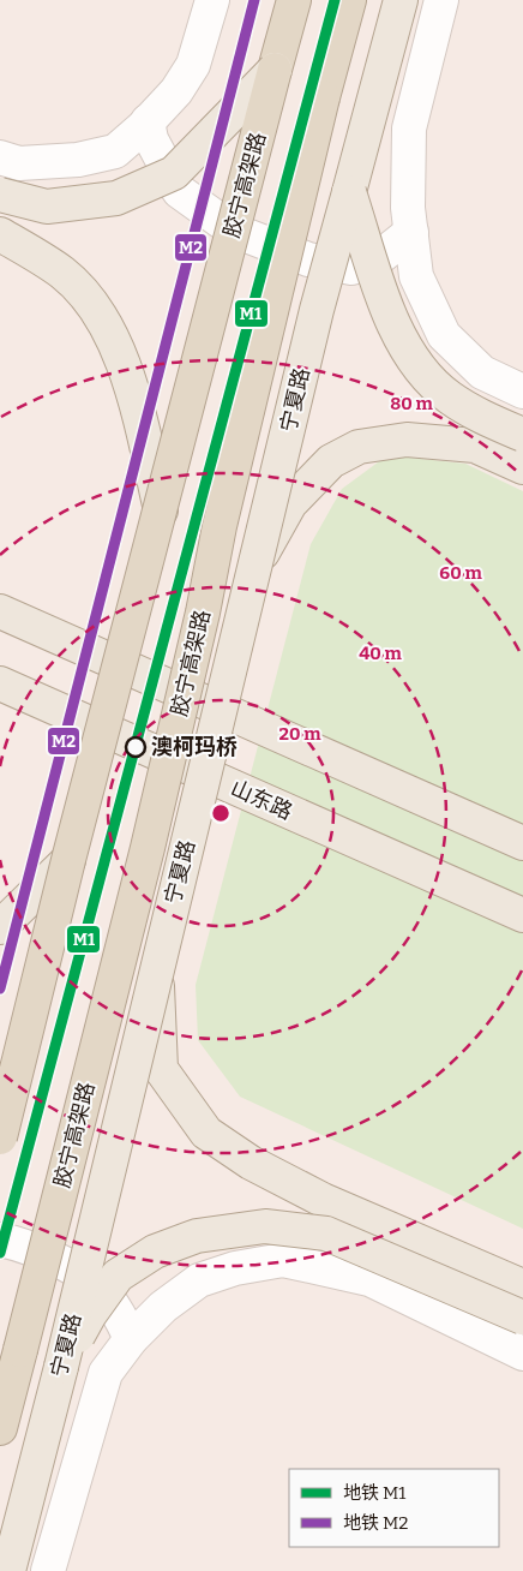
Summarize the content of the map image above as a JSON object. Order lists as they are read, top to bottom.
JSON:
{
  "streets": {
    "highway": ["胶宁高架路"],
    "main road": ["宁夏路", "山东路"]
  },
  "places": ["澳柯玛桥"],
  "lines": ["metro line M1", "metro line M2"],
  "legend": ["地铁 M1", "地铁 M2"],
  "rings": [
    "80 m",
    "60 m",
    "40 m",
    "20 m"
  ]
}
